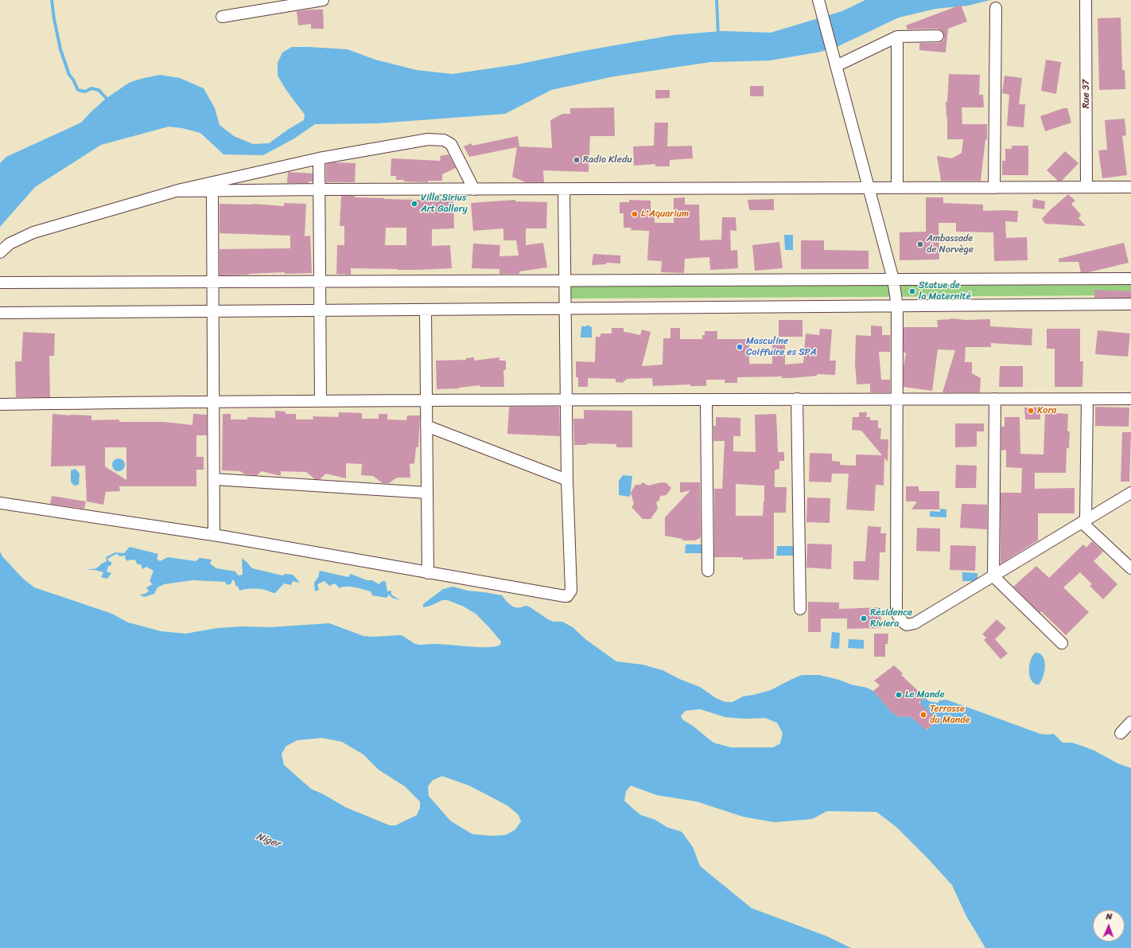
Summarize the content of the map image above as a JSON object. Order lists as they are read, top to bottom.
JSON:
{
  "streets": {
    "street": ["Rue 37"]
  },
  "water": ["Niger"],
  "places": [
    "Radio Kledu",
    "Villa Sirius Art Gallery",
    "L'Aquarium",
    "Ambassade de Norvège",
    "Statue de la Maternité",
    "Masculine Coiffuire es SPA",
    "Kora",
    "Résidence Riviera",
    "Le Mande",
    "Terrasse du Mande"
  ],
  "north": "top"
}
